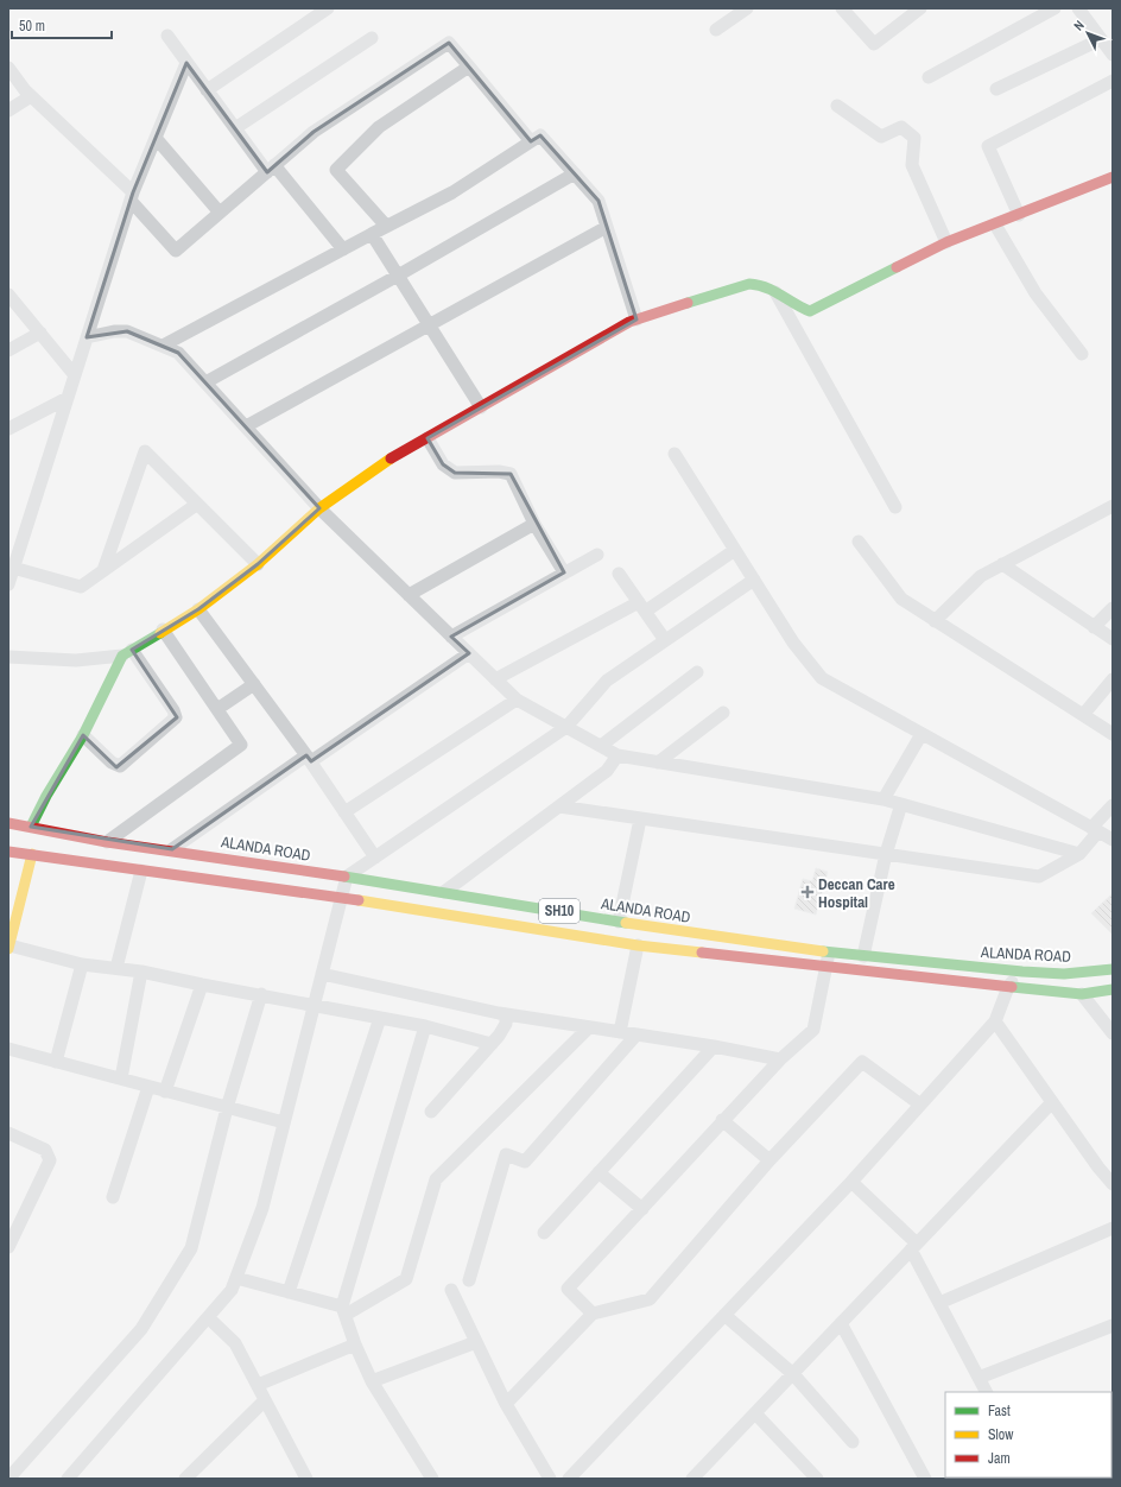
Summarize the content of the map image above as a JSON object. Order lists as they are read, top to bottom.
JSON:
{
  "streets": {
    "main road": ["ALANDA ROAD", "SH10"]
  },
  "places": {
    "health": ["Deccan Care Hospital"]
  },
  "legend": ["Fast", "Slow", "Jam"],
  "scale_bar": "50 m",
  "north": "top left"
}
